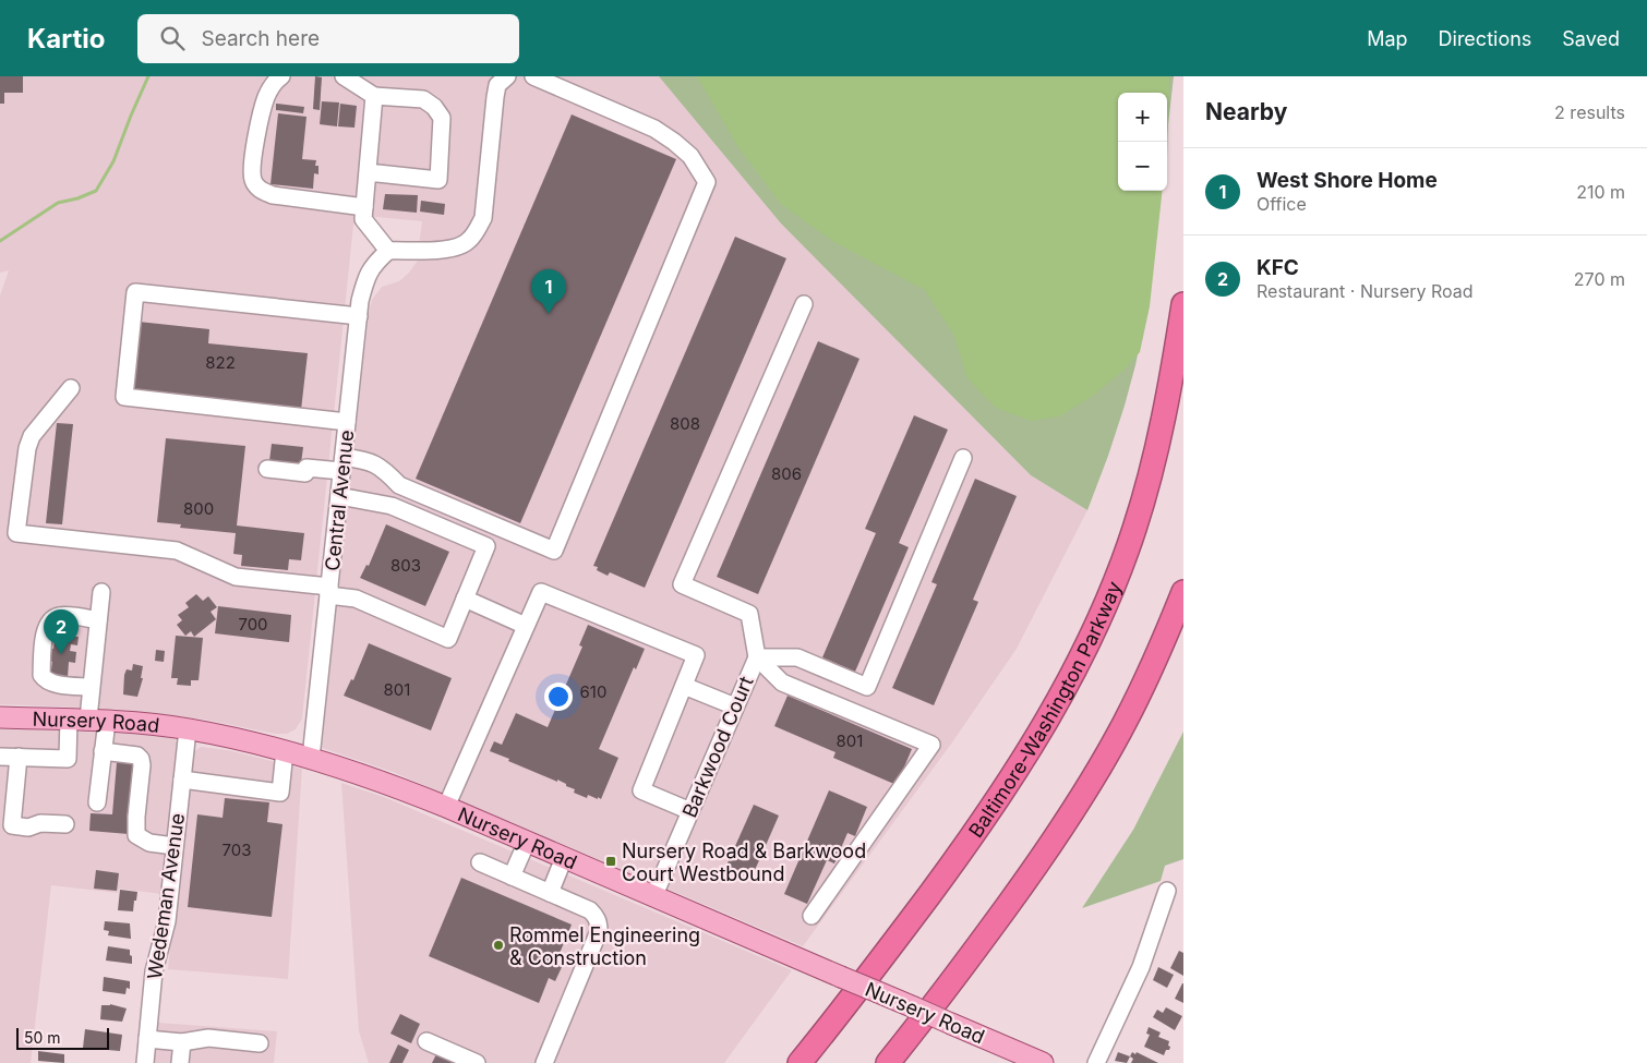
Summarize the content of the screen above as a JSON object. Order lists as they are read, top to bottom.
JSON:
{
  "streets": {
    "highway": ["Baltimore-Washington Parkway"],
    "main road": ["Nursery Road"],
    "street": ["Central Avenue", "Barkwood Court", "Wedeman Avenue"]
  },
  "crossings": [
    ["Central Avenue", "Nursery Road"],
    ["Nursery Road", "Barkwood Court"],
    ["Nursery Road", "Wedeman Avenue"]
  ],
  "places": {
    "transit": ["Nursery Road & Barkwood Court Westbound"],
    "other": ["Rommel Engineering & Construction"]
  },
  "house_numbers": [
    "822",
    "808",
    "806",
    "800",
    "803",
    "700",
    "801",
    "610",
    "801",
    "703"
  ],
  "scale_bar": "50 m",
  "page": {
    "header": "Kartio",
    "search": "Search here",
    "nav": ["Map", "Directions", "Saved"],
    "heading": ["Nearby", "2 results"],
    "map_buttons": ["+", "−"],
    "list": [
      {
        "mark": "1",
        "name": "West Shore Home",
        "note": "Office",
        "value": "210 m"
      },
      {
        "mark": "2",
        "name": "KFC",
        "note": "Restaurant · Nursery Road",
        "value": "270 m"
      }
    ],
    "pins": ["1", "2"],
    "scale": "50 m"
  }
}
